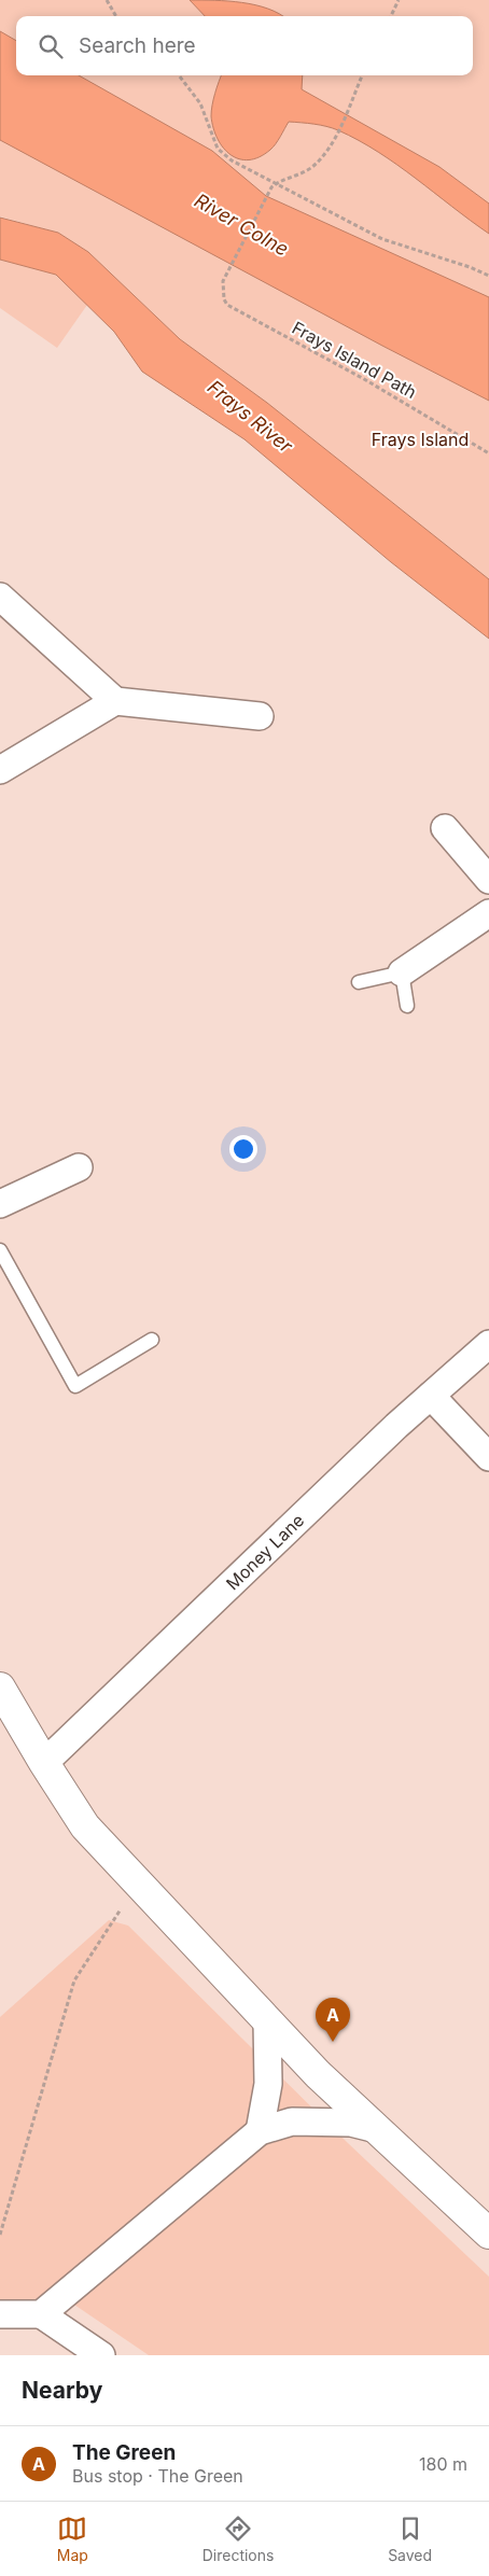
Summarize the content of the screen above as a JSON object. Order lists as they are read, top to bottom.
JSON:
{
  "streets": {
    "street": ["Money Lane"],
    "path": ["Frays Island Path"]
  },
  "water": ["River Colne", "Frays River"],
  "parks": ["Frays Island"],
  "page": {
    "search": "Search here",
    "pins": "A",
    "heading": "Nearby",
    "list": [
      {
        "mark": "A",
        "name": "The Green",
        "note": "Bus stop · The Green",
        "value": "180 m"
      }
    ],
    "nav": ["Map", "Directions", "Saved"]
  }
}
